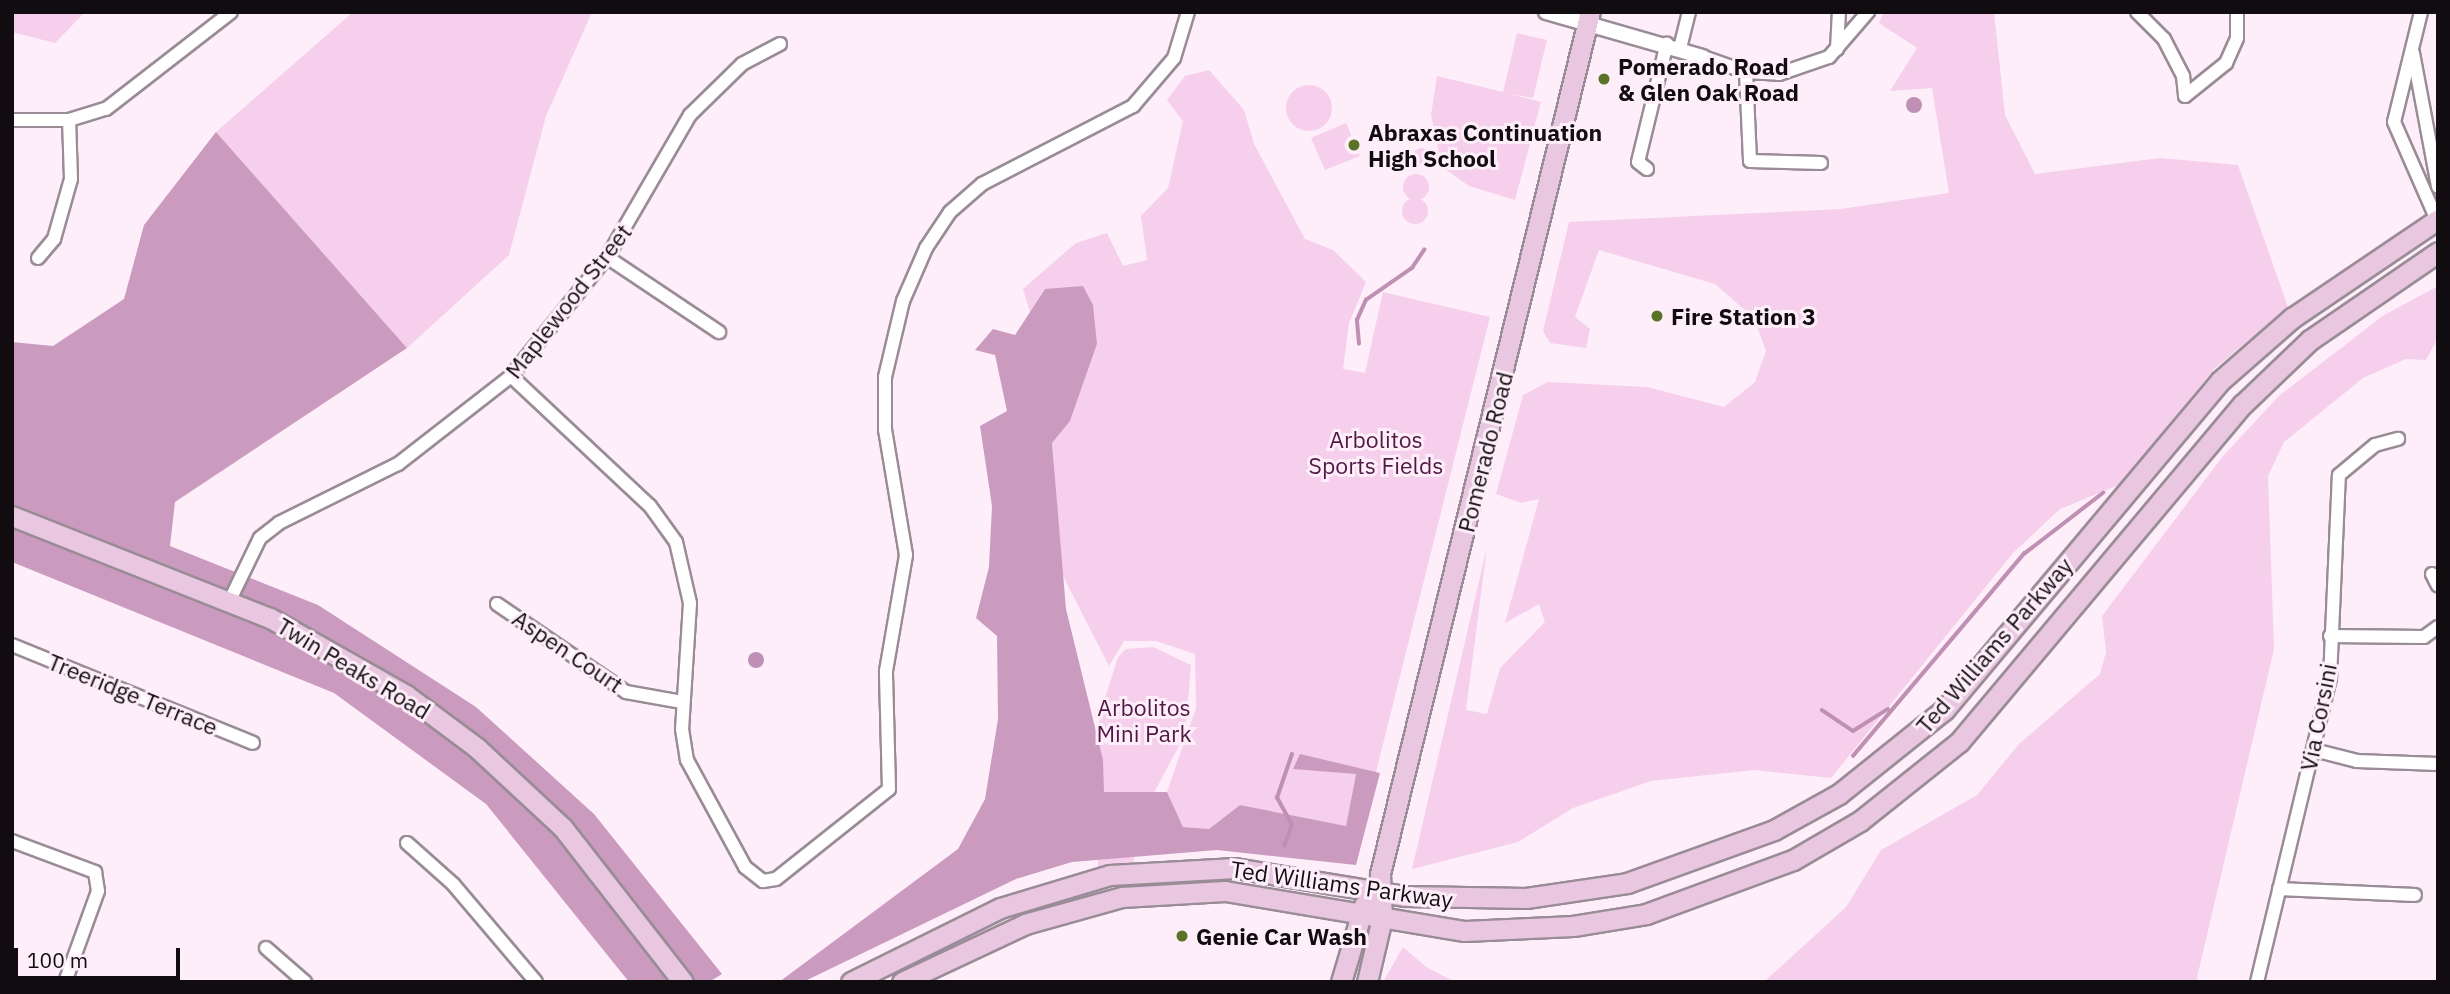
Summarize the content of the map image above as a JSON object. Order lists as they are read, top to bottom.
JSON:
{
  "streets": {
    "main road": ["Pomerado Road", "Ted Williams Parkway", "Twin Peaks Road"],
    "street": [
      "Maplewood Street",
      "Aspen Court",
      "Treeridge Terrace",
      "Via Corsini"
    ]
  },
  "crossings": [
    ["Maplewood Street", "Twin Peaks Road"],
    ["Pomerado Road", "Ted Williams Parkway"]
  ],
  "parks": ["Arbolitos Sports Fields", "Arbolitos Mini Park"],
  "places": [
    "Pomerado Road & Glen Oak Road",
    "Abraxas Continuation High School",
    "Fire Station 3",
    "Genie Car Wash"
  ],
  "scale_bar": "100 m"
}
